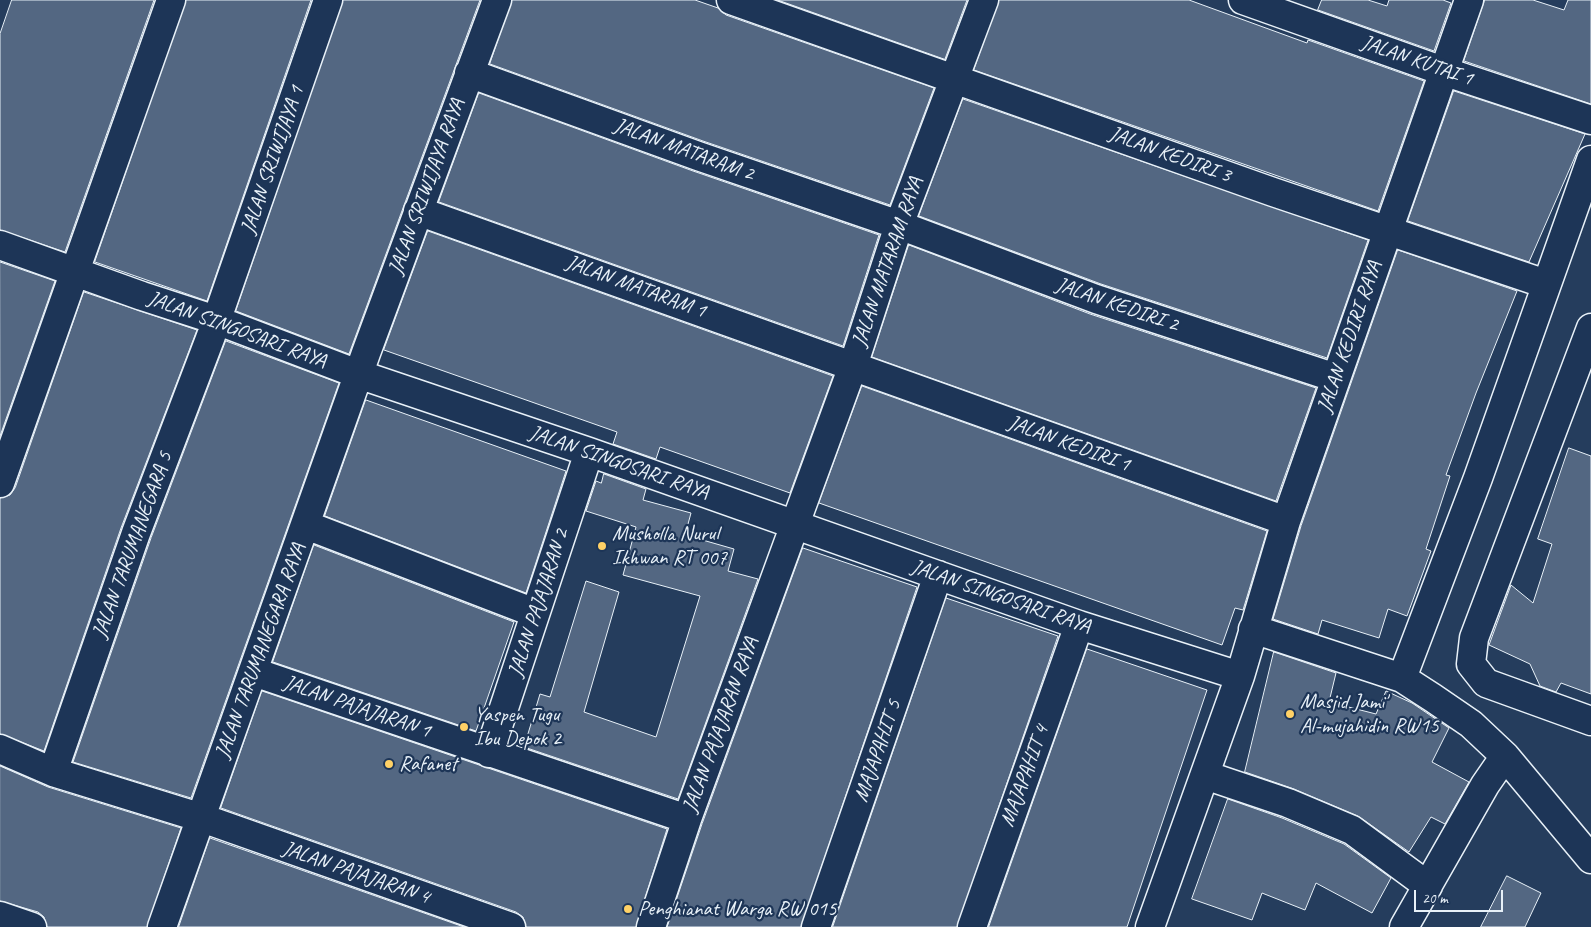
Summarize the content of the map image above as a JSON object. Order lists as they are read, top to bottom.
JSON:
{
  "streets": {
    "street": [
      "JALAN KUTAI 1",
      "JALAN MATARAM 2",
      "JALAN KEDIRI 3",
      "JALAN SRIWIJAYA 1",
      "JALAN SRIWIJAYA RAYA",
      "JALAN MATARAM RAYA",
      "JALAN MATARAM 1",
      "JALAN KEDIRI 2",
      "JALAN SINGOSARI RAYA",
      "JALAN KEDIRI RAYA",
      "JALAN KEDIRI 1",
      "JALAN TARUMANEGARA 5",
      "JALAN PAJAJARAN 2",
      "JALAN TARUMANEGARA RAYA",
      "JALAN PAJAJARAN 1",
      "JALAN PAJAJARAN RAYA",
      "MAJAPAHIT 5",
      "MAJAPAHIT 4",
      "JALAN PAJAJARAN 4"
    ]
  },
  "crossings": [
    ["JALAN KUTAI 1", "JALAN KEDIRI RAYA"],
    ["JALAN MATARAM 2", "JALAN SRIWIJAYA RAYA"],
    ["JALAN MATARAM 2", "JALAN MATARAM RAYA"],
    ["JALAN MATARAM 2", "JALAN KEDIRI 2"],
    ["JALAN KEDIRI 3", "JALAN MATARAM RAYA"],
    ["JALAN KEDIRI 3", "JALAN KEDIRI RAYA"],
    ["JALAN SRIWIJAYA 1", "JALAN SINGOSARI RAYA"],
    ["JALAN SRIWIJAYA 1", "JALAN TARUMANEGARA 5"],
    ["JALAN SRIWIJAYA RAYA", "JALAN MATARAM 1"],
    ["JALAN SRIWIJAYA RAYA", "JALAN SINGOSARI RAYA"],
    ["JALAN SRIWIJAYA RAYA", "JALAN TARUMANEGARA RAYA"],
    ["JALAN MATARAM RAYA", "JALAN MATARAM 1"],
    ["JALAN MATARAM RAYA", "JALAN KEDIRI 2"],
    ["JALAN MATARAM RAYA", "JALAN SINGOSARI RAYA"],
    ["JALAN MATARAM RAYA", "JALAN KEDIRI 1"],
    ["JALAN MATARAM RAYA", "JALAN PAJAJARAN RAYA"],
    ["JALAN MATARAM 1", "JALAN KEDIRI 1"],
    ["JALAN KEDIRI 2", "JALAN KEDIRI RAYA"],
    ["JALAN SINGOSARI RAYA", "JALAN KEDIRI RAYA"],
    ["JALAN SINGOSARI RAYA", "JALAN TARUMANEGARA 5"],
    ["JALAN SINGOSARI RAYA", "JALAN PAJAJARAN 2"],
    ["JALAN SINGOSARI RAYA", "JALAN TARUMANEGARA RAYA"],
    ["JALAN SINGOSARI RAYA", "JALAN PAJAJARAN RAYA"],
    ["JALAN SINGOSARI RAYA", "MAJAPAHIT 5"],
    ["JALAN SINGOSARI RAYA", "MAJAPAHIT 4"],
    ["JALAN KEDIRI RAYA", "JALAN KEDIRI 1"],
    ["JALAN TARUMANEGARA 5", "JALAN PAJAJARAN 4"],
    ["JALAN PAJAJARAN 2", "JALAN PAJAJARAN 1"],
    ["JALAN TARUMANEGARA RAYA", "JALAN PAJAJARAN 1"],
    ["JALAN TARUMANEGARA RAYA", "JALAN PAJAJARAN 4"],
    ["JALAN PAJAJARAN 1", "JALAN PAJAJARAN RAYA"]
  ],
  "places": [
    "Musholla Nurul Ikhwan RT 007",
    "Masjid Jami' Al-mujahidin RW15",
    "Yaspen Tugu Ibu Depok 2",
    "Rafanet",
    "Penghianat Warga RW 015"
  ],
  "scale_bar": "20 m"
}
